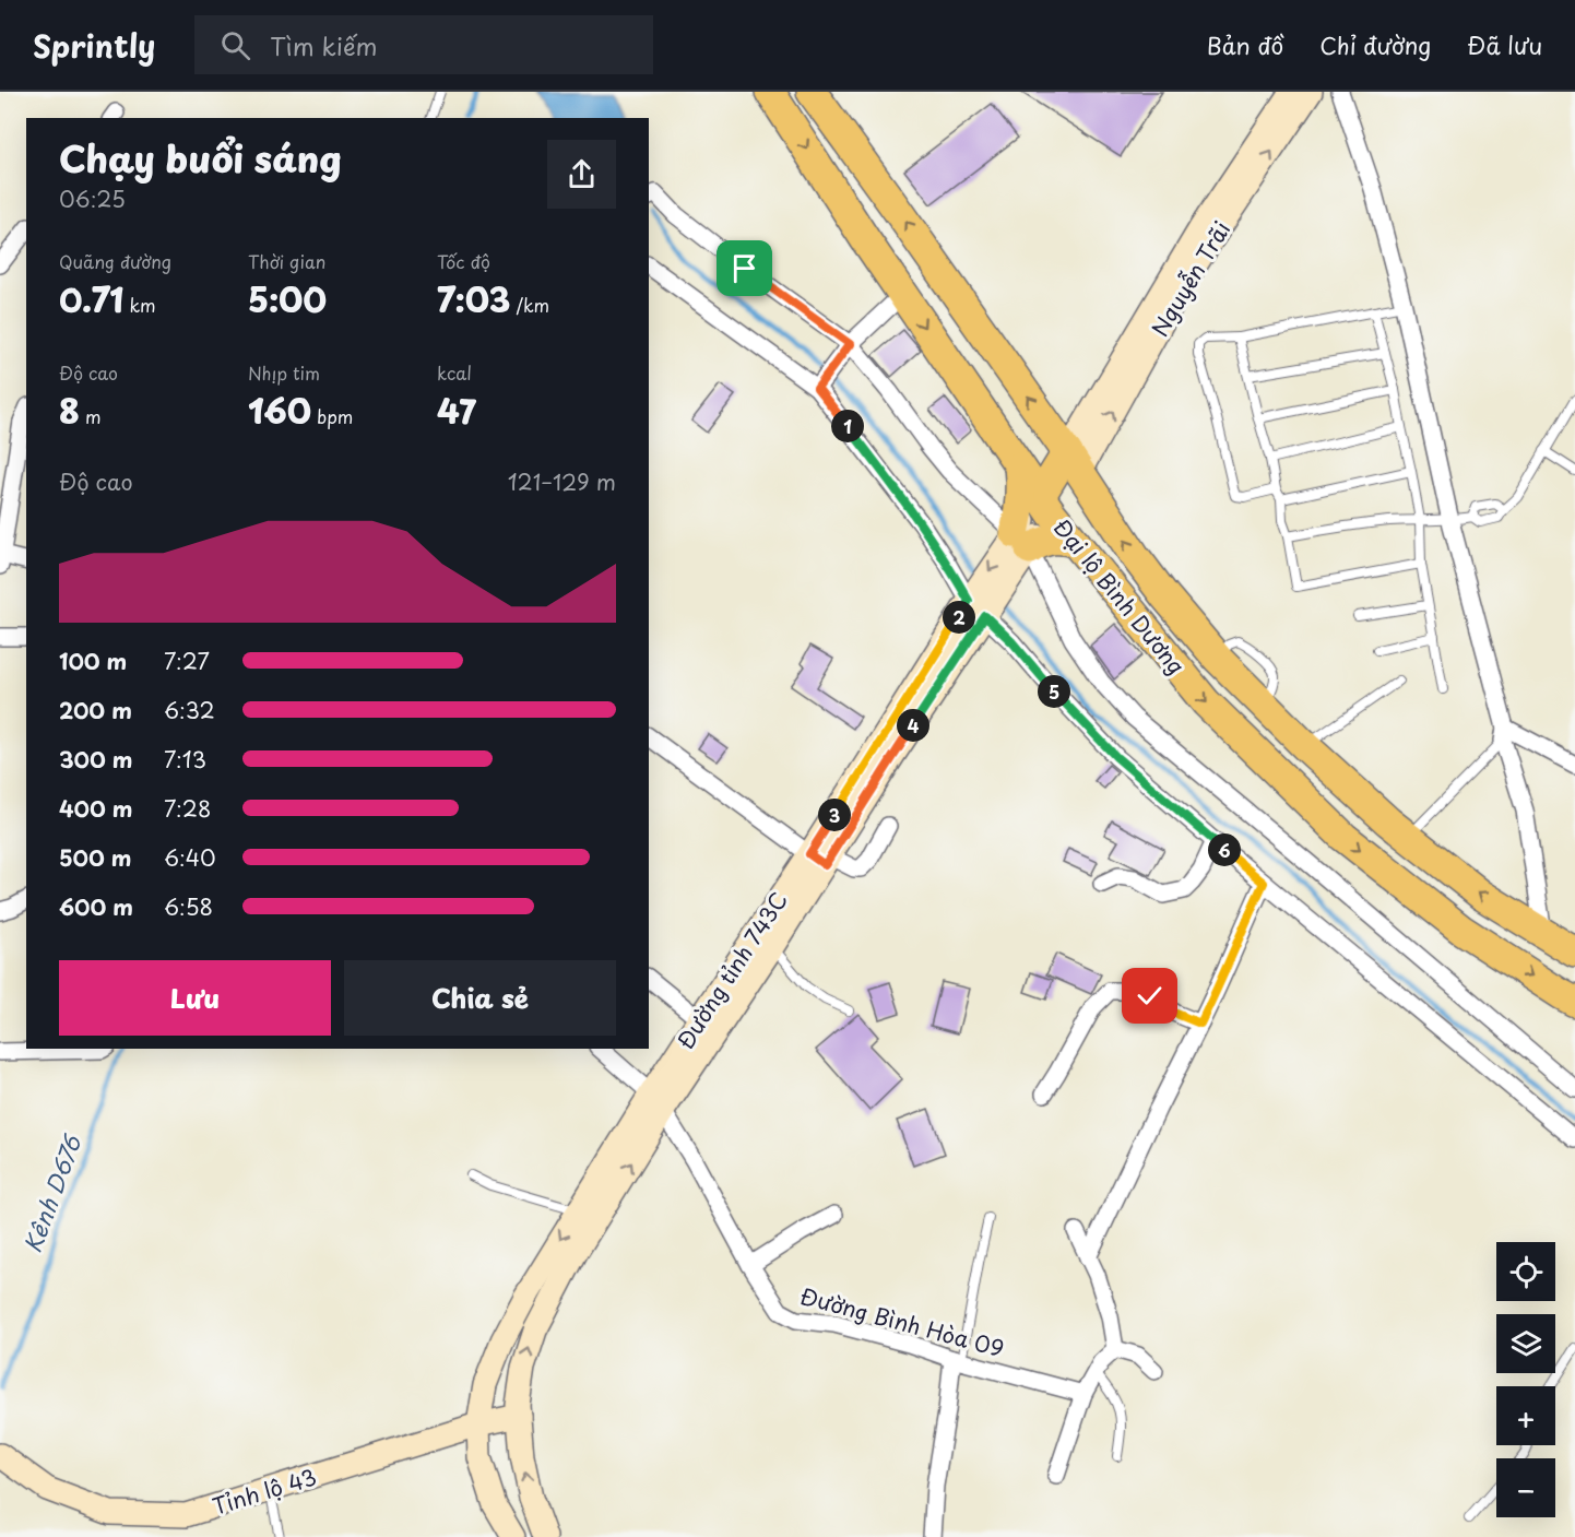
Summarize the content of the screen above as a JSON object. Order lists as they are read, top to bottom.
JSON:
{
  "streets": {
    "highway": ["Đại lộ Bình Dương"],
    "main road": ["Nguyễn Trãi", "Đường tỉnh 743C", "Tỉnh lộ 43"],
    "street": ["Đường Bình Hòa 09"]
  },
  "crossings": [
    ["Nguyễn Trãi", "Đại lộ Bình Dương"],
    ["Đại lộ Bình Dương", "Đường tỉnh 743C"],
    ["Đường tỉnh 743C", "Đường Bình Hòa 09"],
    ["Đường tỉnh 743C", "Tỉnh lộ 43"]
  ],
  "water": ["Kênh D676"],
  "page": {
    "header": "Sprintly",
    "search": "Tìm kiếm",
    "nav": ["Bản đồ", "Chỉ đường", "Đã lưu"],
    "heading": ["Chạy buổi sáng", "06:25"],
    "stats": [
      ["Quãng đường", "0.71 km"],
      ["Thời gian", "5:00"],
      ["Tốc độ", "7:03 /km"],
      ["Độ cao", "8 m"],
      ["Nhịp tim", "160 bpm"],
      ["kcal", "47"]
    ],
    "pins": [
      "1",
      "2",
      "5",
      "4",
      "3",
      "6"
    ],
    "chart": ["Độ cao", "121–129 m"],
    "list": [
      {
        "name": "100 m",
        "note": "7:27"
      },
      {
        "name": "200 m",
        "note": "6:32"
      },
      {
        "name": "300 m",
        "note": "7:13"
      },
      {
        "name": "400 m",
        "note": "7:28"
      },
      {
        "name": "500 m",
        "note": "6:40"
      },
      {
        "name": "600 m",
        "note": "6:58"
      }
    ],
    "buttons": ["Lưu", "Chia sẻ"],
    "map_buttons": ["+", "−"]
  }
}
